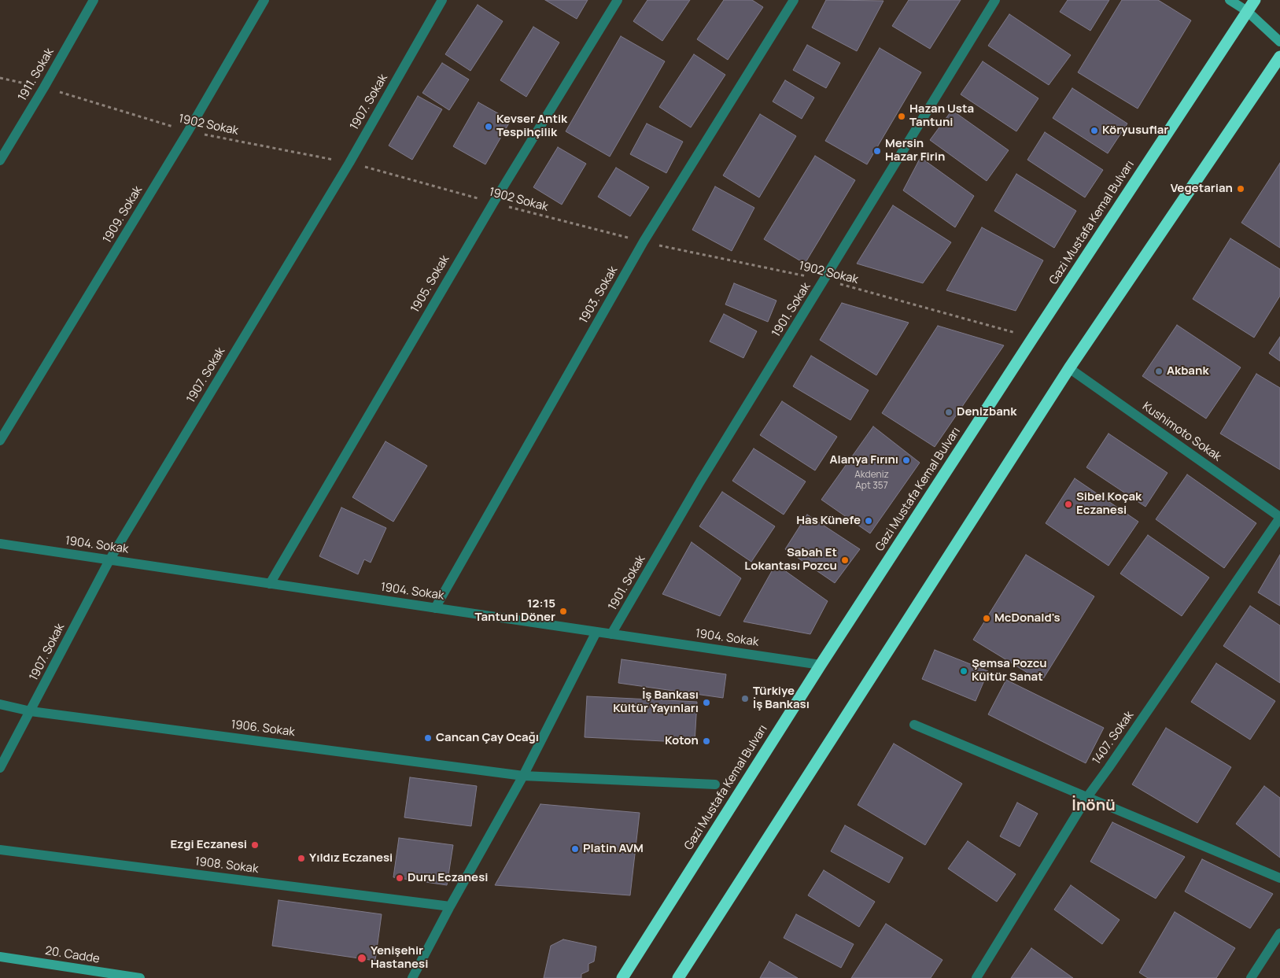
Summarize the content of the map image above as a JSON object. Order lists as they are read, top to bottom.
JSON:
{
  "streets": {
    "highway": ["Gazi Mustafa Kemal Bulvarı"],
    "street": [
      "1911. Sokak",
      "1907. Sokak",
      "1909. Sokak",
      "1905. Sokak",
      "1903. Sokak",
      "1901. Sokak",
      "Kushimoto Sokak",
      "1904. Sokak",
      "1906. Sokak",
      "1407. Sokak",
      "1908. Sokak",
      "20. Cadde"
    ],
    "path": ["1902 Sokak"]
  },
  "crossings": [
    ["1911. Sokak", "1902 Sokak"],
    ["1907. Sokak", "1902 Sokak"],
    ["1907. Sokak", "1904. Sokak"],
    ["1907. Sokak", "1906. Sokak"],
    ["1902 Sokak", "1909. Sokak"],
    ["1902 Sokak", "Gazi Mustafa Kemal Bulvarı"],
    ["1902 Sokak", "1905. Sokak"],
    ["1902 Sokak", "1903. Sokak"],
    ["1902 Sokak", "1901. Sokak"],
    ["Gazi Mustafa Kemal Bulvarı", "1904. Sokak"],
    ["1905. Sokak", "1904. Sokak"],
    ["1903. Sokak", "1904. Sokak"],
    ["1901. Sokak", "1904. Sokak"],
    ["Kushimoto Sokak", "1407. Sokak"]
  ],
  "districts": ["İnönü"],
  "places": [
    "Hazan Usta Tantuni",
    "Kevser Antik Tespihçilik",
    "Köryusuflar",
    "Mersin Hazar Firin",
    "Vegetarian",
    "Akbank",
    "Denizbank",
    "Alanya Fırını",
    "Sibel Koçak Eczanesi",
    "Has Künefe",
    "Sabah Et Lokantası Pozcu",
    "12:15 Tantuni Döner",
    "McDonald's",
    "Şemsa Pozcu Kültür Sanat",
    "Türkiye İş Bankası",
    "İş Bankası Kültür Yayınları",
    "Cancan Çay Ocağı",
    "Koton",
    "Ezgi Eczanesi",
    "Platin AVM",
    "Yıldız Eczanesi",
    "Duru Eczanesi",
    "Yenişehir Hastanesi"
  ],
  "house_numbers": ["Akdeniz Apt 357"]
}
